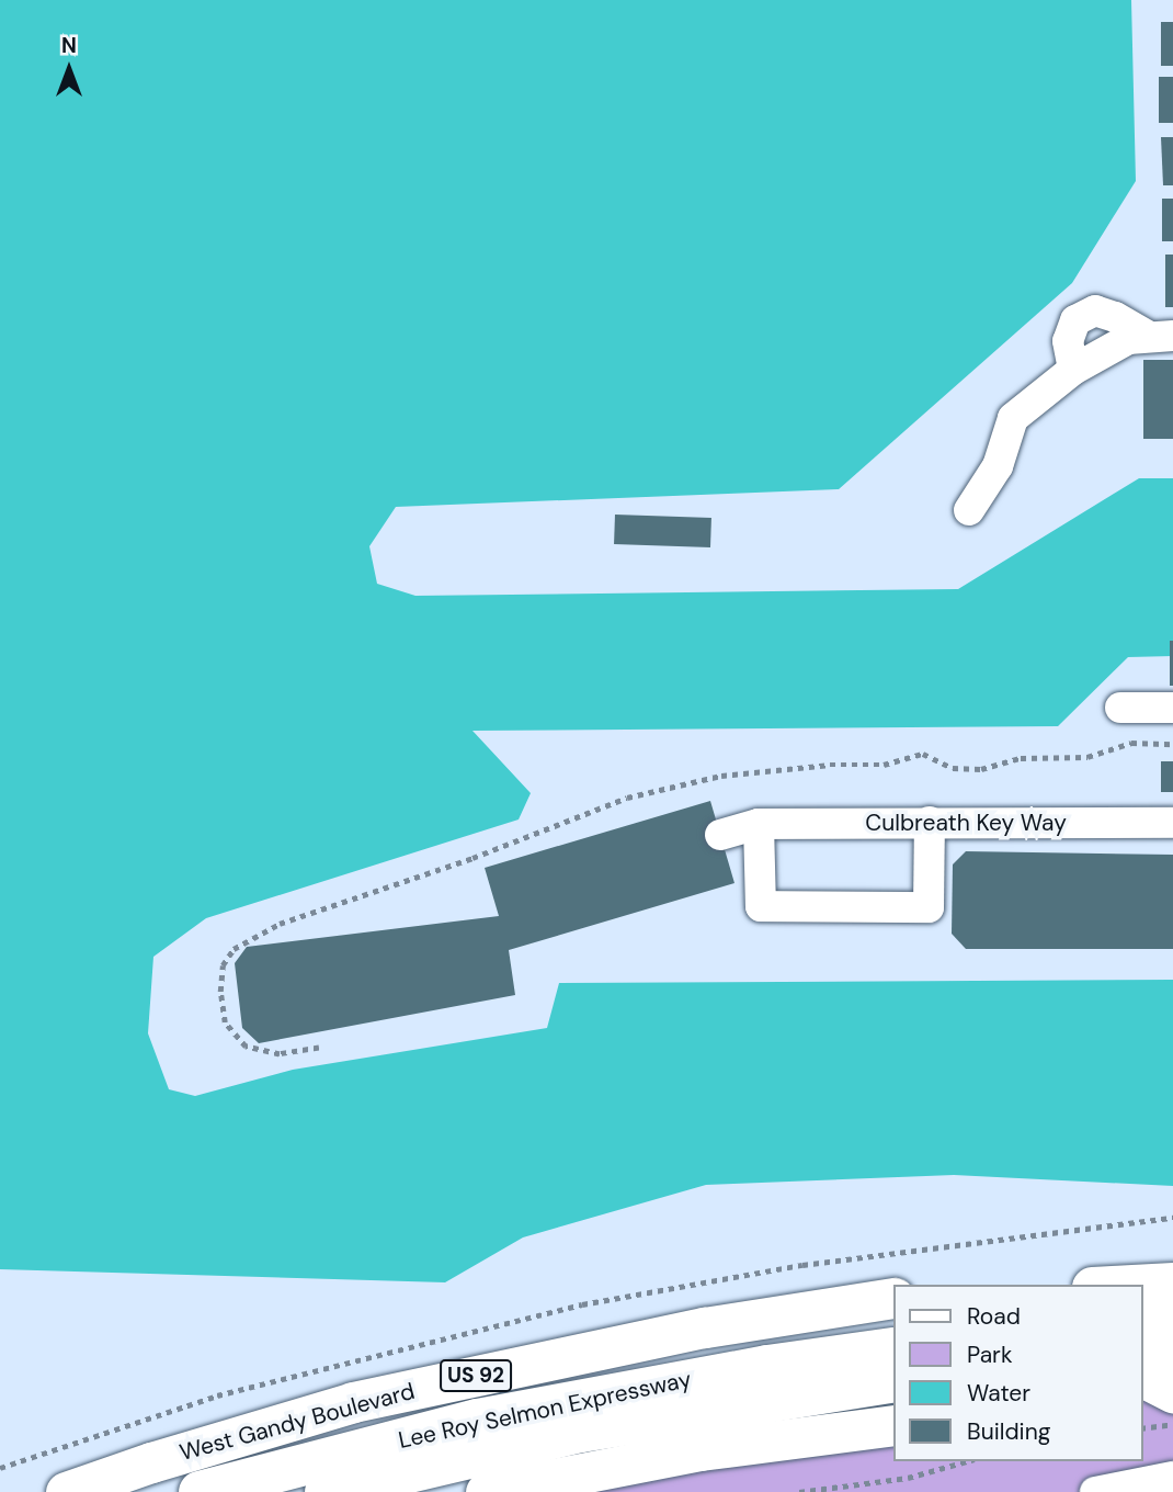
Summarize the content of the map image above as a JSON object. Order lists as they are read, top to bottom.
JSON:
{
  "streets": {
    "highway": ["Lee Roy Selmon Expressway"],
    "main road": ["US 92", "West Gandy Boulevard"],
    "street": ["Culbreath Key Way"]
  },
  "legend": [
    "Road",
    "Park",
    "Water",
    "Building"
  ],
  "north": "top"
}
